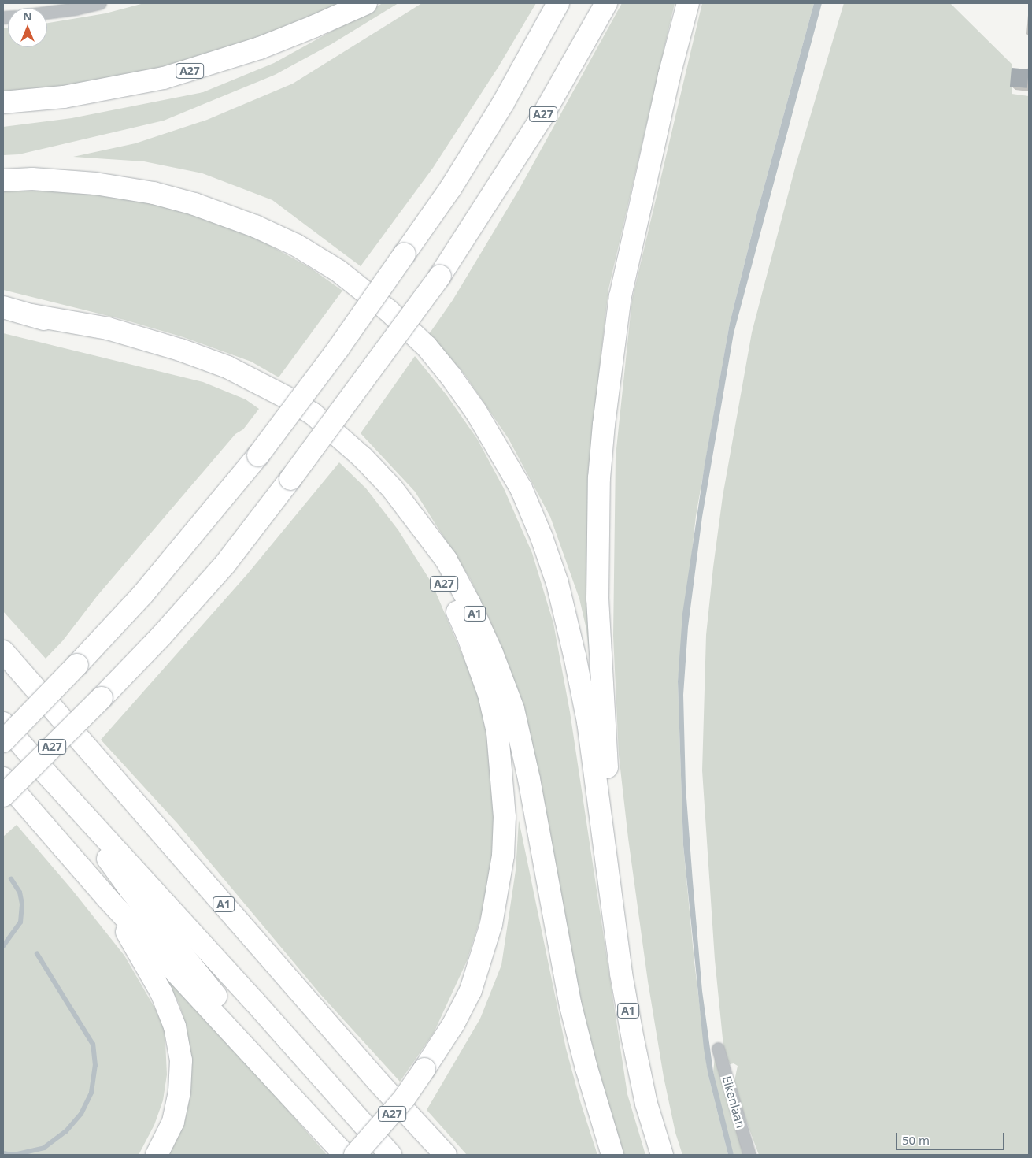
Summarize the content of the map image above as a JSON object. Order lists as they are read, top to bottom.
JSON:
{
  "streets": {
    "highway": ["A27", "A1"],
    "street": ["Eikenlaan"]
  },
  "crossings": [
    ["A27", "A1"]
  ],
  "scale_bar": "50 m",
  "north": "top"
}
